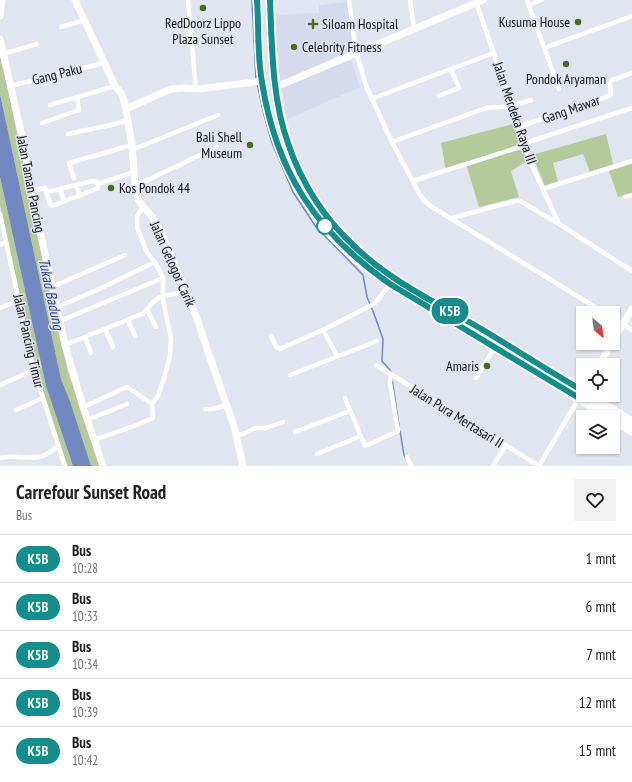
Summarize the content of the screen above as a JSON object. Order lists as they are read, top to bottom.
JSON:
{
  "streets": {
    "street": [
      "Gang Paku",
      "Gang Mawar",
      "Jalan Merdeka Raya III",
      "Jalan Taman Pancing",
      "Jalan Gelogor Carik",
      "Jalan Pancing Timur",
      "Jalan Pura Mertasari II"
    ]
  },
  "crossings": [
    ["Gang Paku", "Jalan Taman Pancing"],
    ["Gang Paku", "Jalan Gelogor Carik"],
    ["Gang Mawar", "Jalan Merdeka Raya III"]
  ],
  "water": ["Tukad Badung"],
  "places": {
    "other": [
      "RedDoorz Lippo Plaza Sunset",
      "Kusuma House",
      "Celebrity Fitness",
      "Pondok Aryaman",
      "Bali Shell Museum",
      "Kos Pondok 44",
      "Amaris"
    ],
    "health": ["Siloam Hospital"]
  },
  "lines": ["bus line K5B"],
  "north": "bottom right",
  "page": {
    "on_map": "K5B",
    "heading": ["Carrefour Sunset Road", "Bus"],
    "list": [
      {
        "mark": "K5B",
        "name": "Bus",
        "note": "10:28",
        "value": "1 mnt"
      },
      {
        "mark": "K5B",
        "name": "Bus",
        "note": "10:33",
        "value": "6 mnt"
      },
      {
        "mark": "K5B",
        "name": "Bus",
        "note": "10:34",
        "value": "7 mnt"
      },
      {
        "mark": "K5B",
        "name": "Bus",
        "note": "10:39",
        "value": "12 mnt"
      },
      {
        "mark": "K5B",
        "name": "Bus",
        "note": "10:42",
        "value": "15 mnt"
      }
    ]
  }
}
